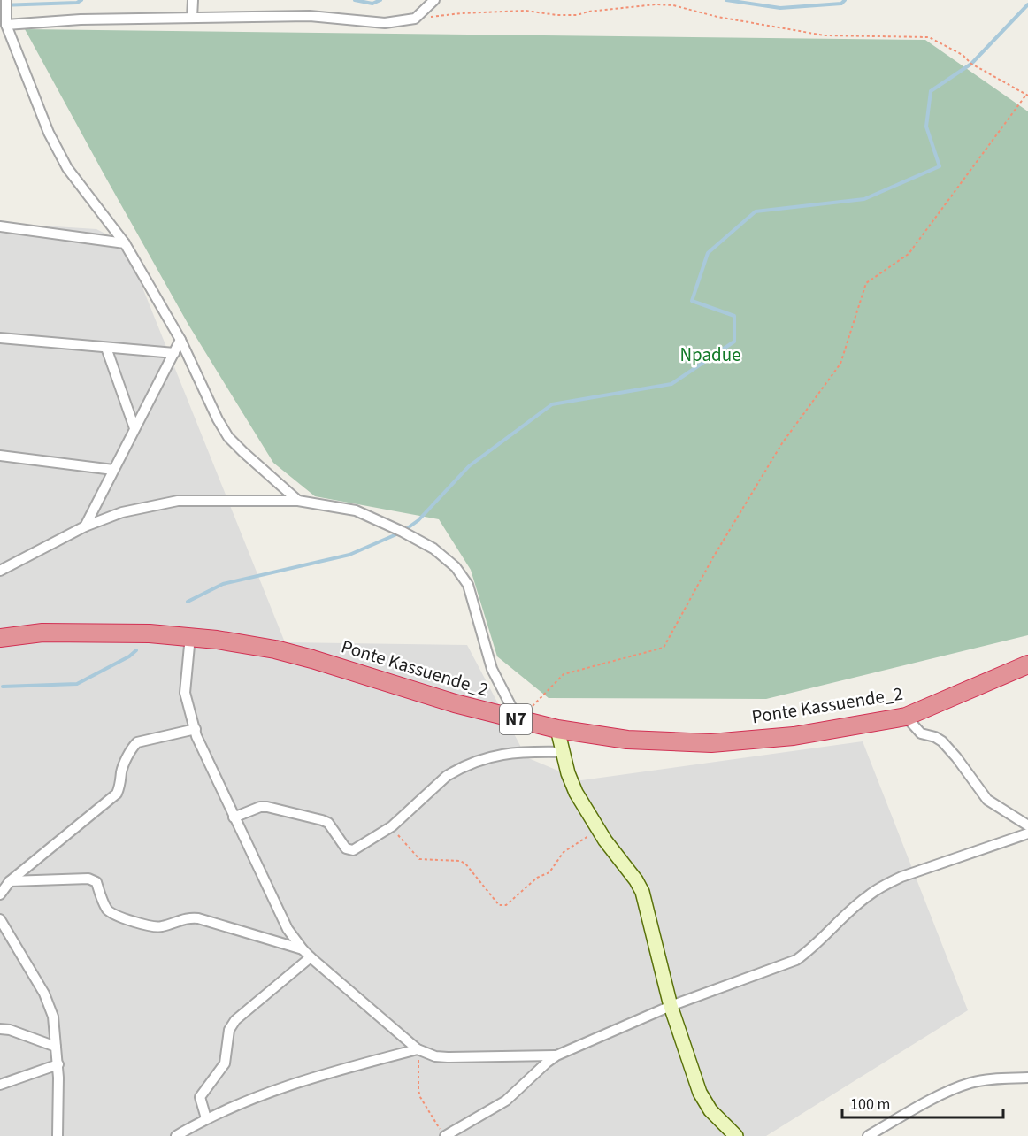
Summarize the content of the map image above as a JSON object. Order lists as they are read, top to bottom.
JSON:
{
  "streets": {
    "highway": ["Ponte Kassuende_2", "N7"]
  },
  "parks": ["Npadue"],
  "scale_bar": "100 m"
}
